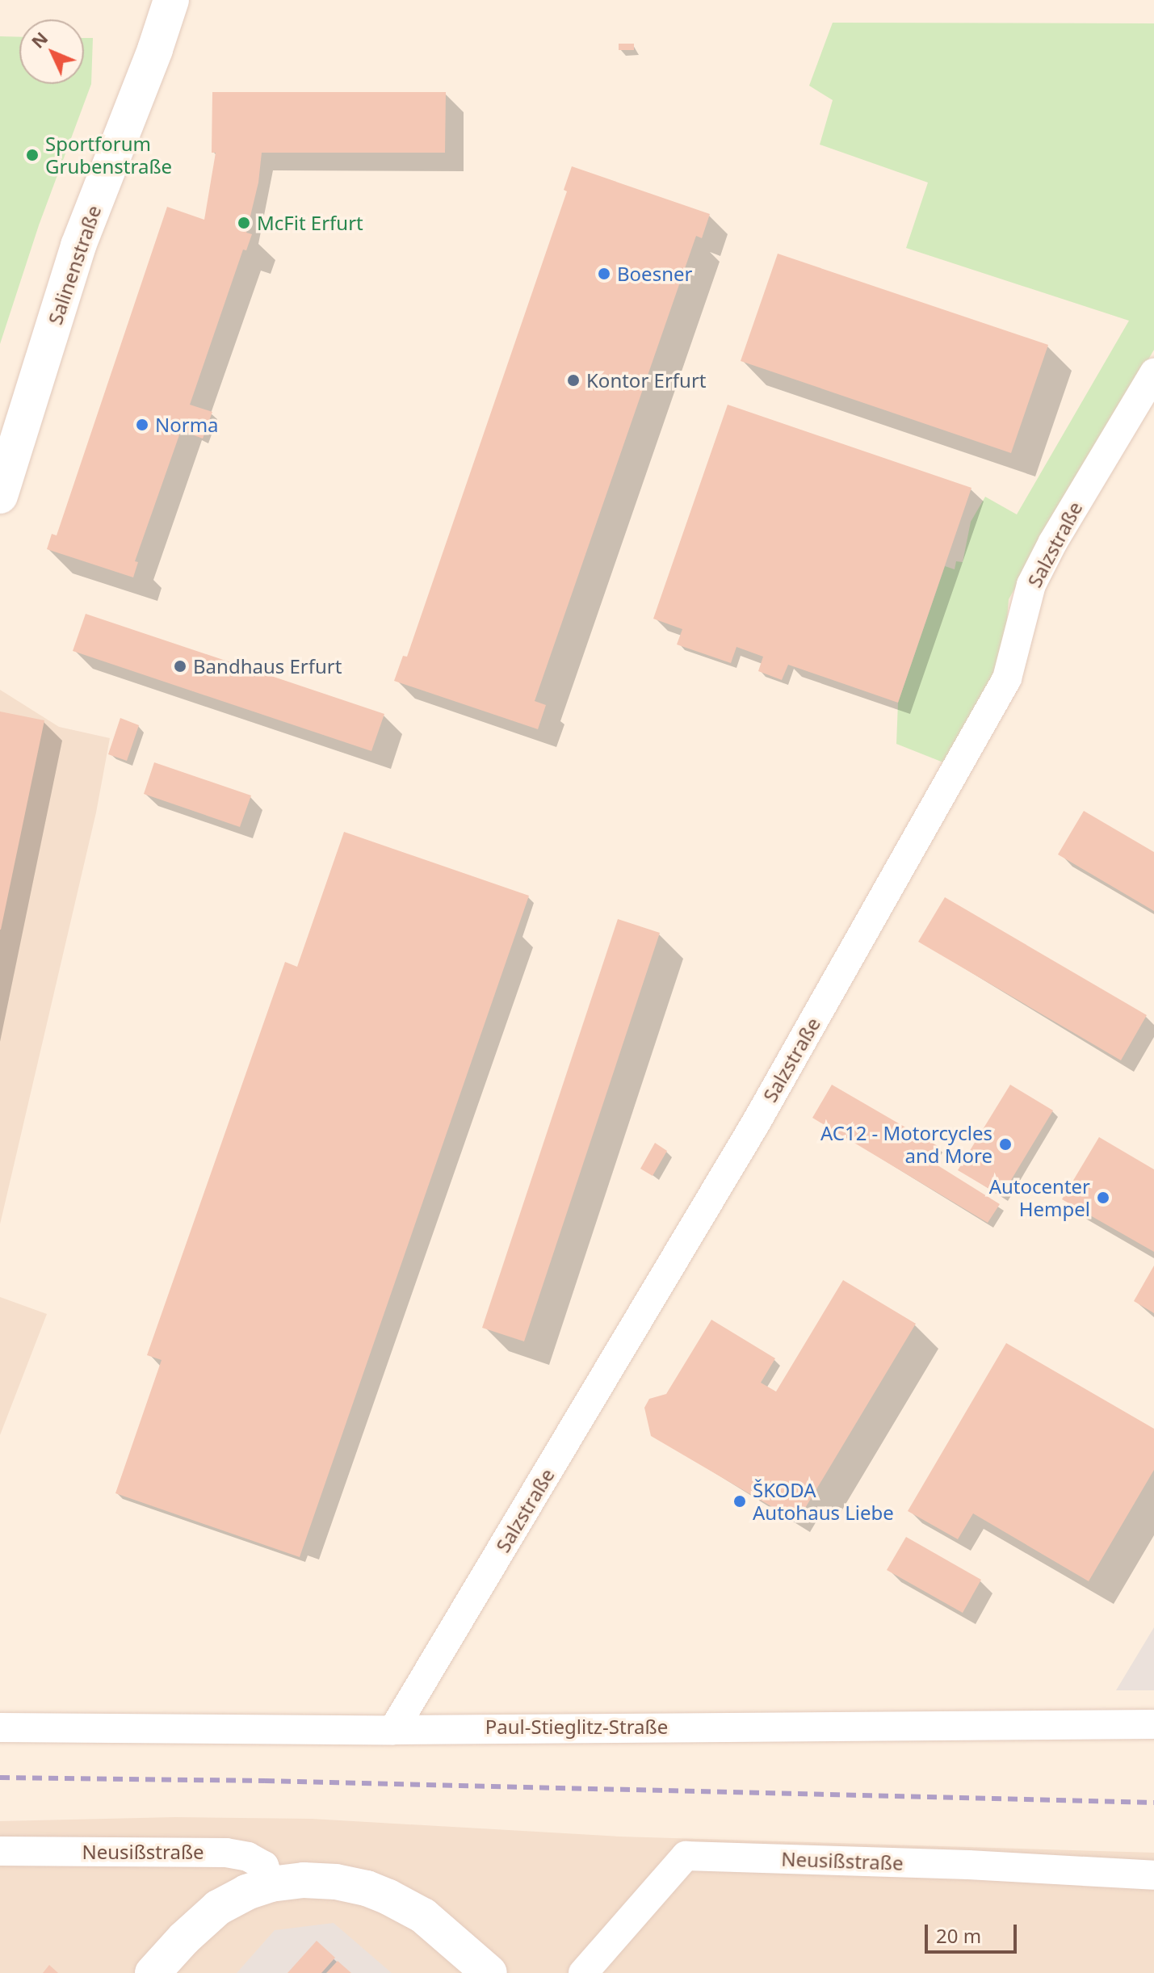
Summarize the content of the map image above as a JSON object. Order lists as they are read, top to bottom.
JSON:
{
  "streets": {
    "street": [
      "Salinenstraße",
      "Salzstraße",
      "Paul-Stieglitz-Straße",
      "Neusißstraße"
    ]
  },
  "crossings": [
    ["Salzstraße", "Paul-Stieglitz-Straße"]
  ],
  "places": [
    "Sportforum Grubenstraße",
    "McFit Erfurt",
    "Boesner",
    "Kontor Erfurt",
    "Norma",
    "Bandhaus Erfurt",
    "AC12 - Motorcycles and More",
    "Autocenter Hempel",
    "ŠKODA Autohaus Liebe"
  ],
  "scale_bar": "20 m",
  "north": "top left"
}
